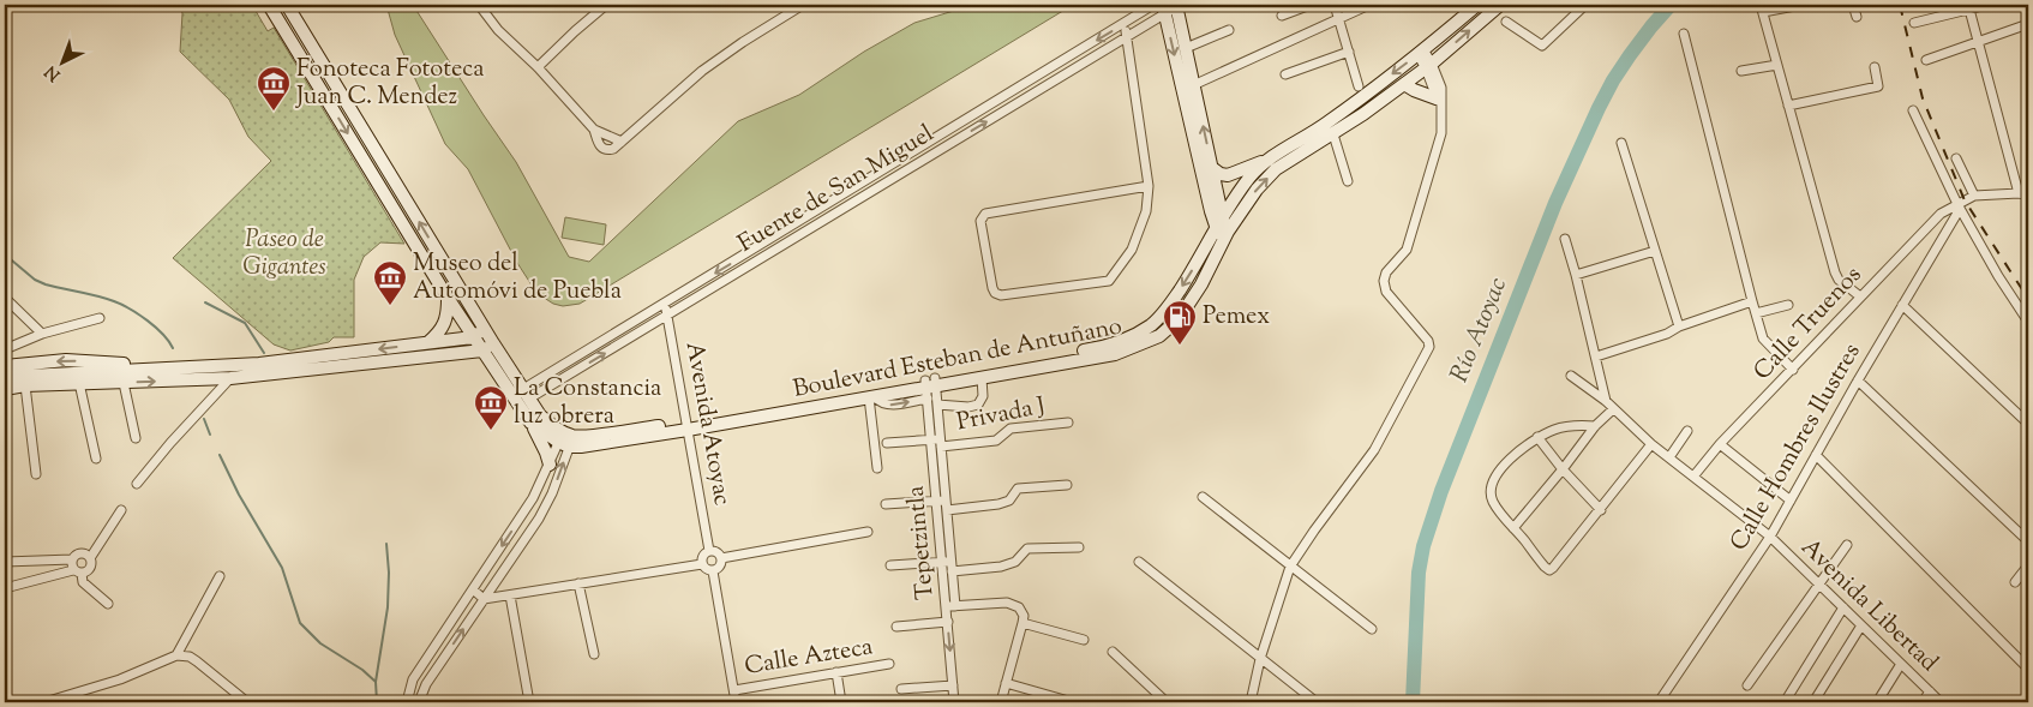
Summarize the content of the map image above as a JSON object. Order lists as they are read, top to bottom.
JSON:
{
  "streets": {
    "main road": ["Boulevard Esteban de Antuñano"],
    "street": [
      "Fuente de San Miguel",
      "Calle Truenos",
      "Privada J",
      "Avenida Atoyac",
      "Calle Hombres Ilustres",
      "Tepetzintla",
      "Avenida Libertad",
      "Calle Azteca"
    ]
  },
  "crossings": [
    ["Fuente de San Miguel", "Avenida Atoyac"],
    ["Calle Truenos", "Calle Hombres Ilustres"],
    ["Calle Truenos", "Avenida Libertad"],
    ["Boulevard Esteban de Antuñano", "Avenida Atoyac"],
    ["Boulevard Esteban de Antuñano", "Tepetzintla"],
    ["Privada J", "Tepetzintla"],
    ["Calle Hombres Ilustres", "Avenida Libertad"]
  ],
  "water": ["Río Atoyac"],
  "parks": ["Paseo de Gigantes"],
  "places": {
    "museum": ["Fonoteca Fototeca Juan C. Mendez", "Museo del Automóvi de Puebla", "La Constancia luz obrera"],
    "fuel station": ["Pemex"]
  },
  "north": "bottom left"
}
